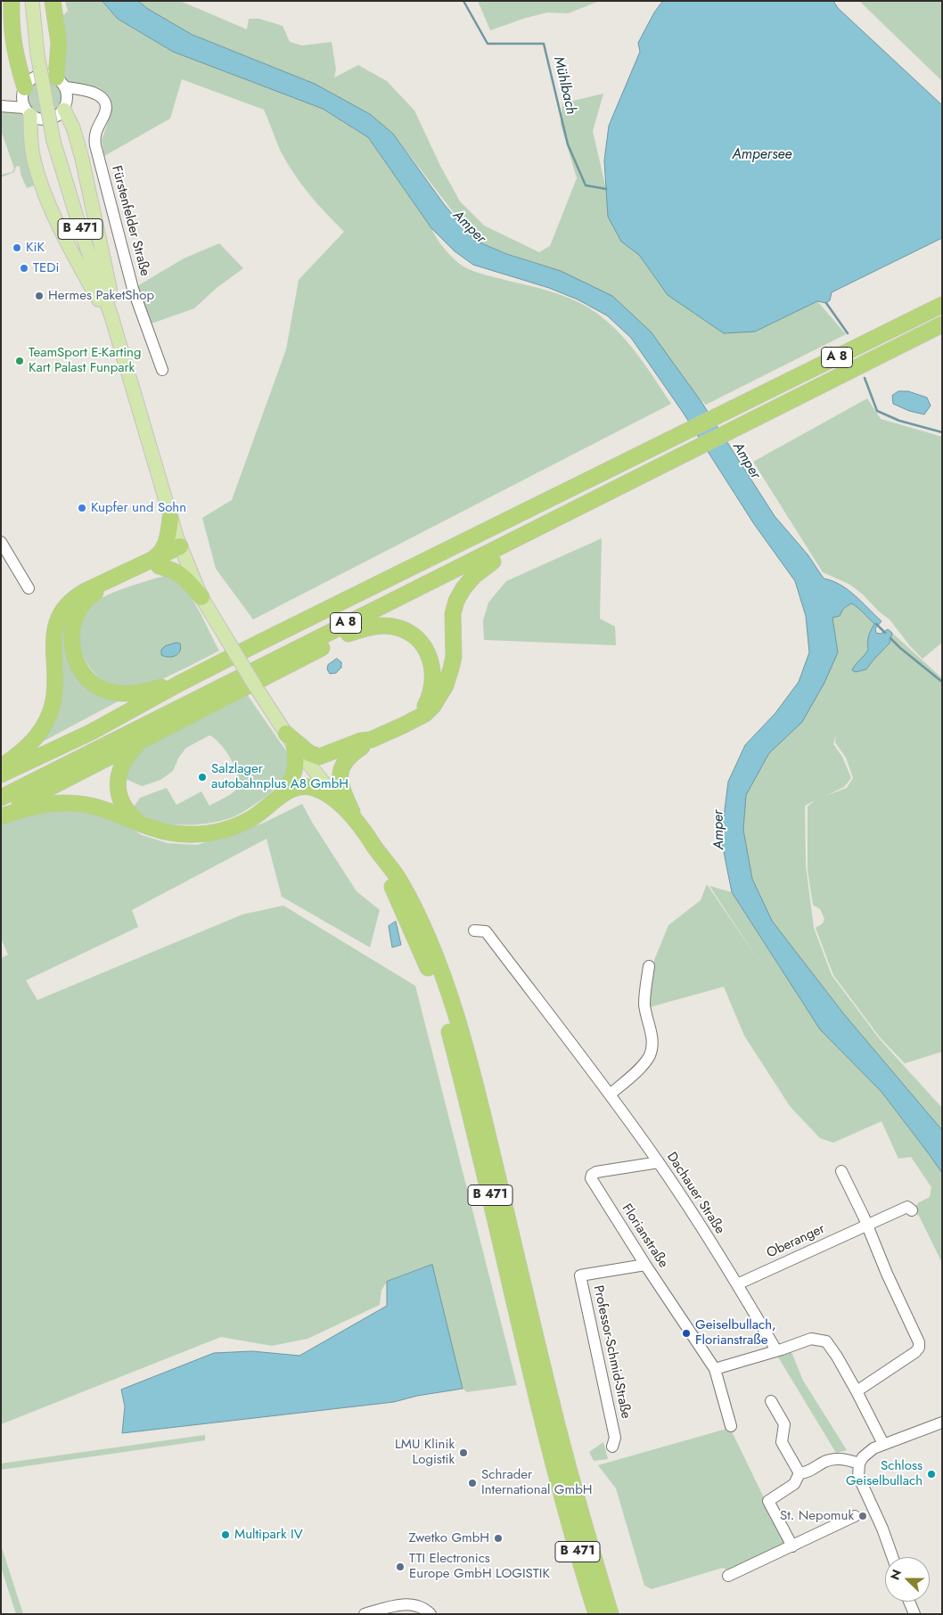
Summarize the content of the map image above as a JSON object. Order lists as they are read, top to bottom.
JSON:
{
  "streets": {
    "highway": ["B 471", "A 8"],
    "street": [
      "Fürstenfelder Straße",
      "Dachauer Straße",
      "Florianstraße",
      "Oberanger",
      "Professor-Schmid-Straße"
    ]
  },
  "crossings": [
    ["Dachauer Straße", "Florianstraße"],
    ["Dachauer Straße", "Oberanger"],
    ["Florianstraße", "Professor-Schmid-Straße"]
  ],
  "water": ["Mühlbach", "Ampersee", "Amper"],
  "places": [
    "KiK",
    "TEDi",
    "Hermes PaketShop",
    "TeamSport E-Karting Kart Palast Funpark",
    "Kupfer und Sohn",
    "Salzlager autobahnplus A8 GmbH",
    "Geiselbullach, Florianstraße",
    "LMU Klinik Logistik",
    "Schloss Geiselbullach",
    "Schrader International GmbH",
    "St. Nepomuk",
    "Multipark IV",
    "Zwetko GmbH",
    "TTI Electronics Europe GmbH LOGISTIK"
  ],
  "north": "left"
}
